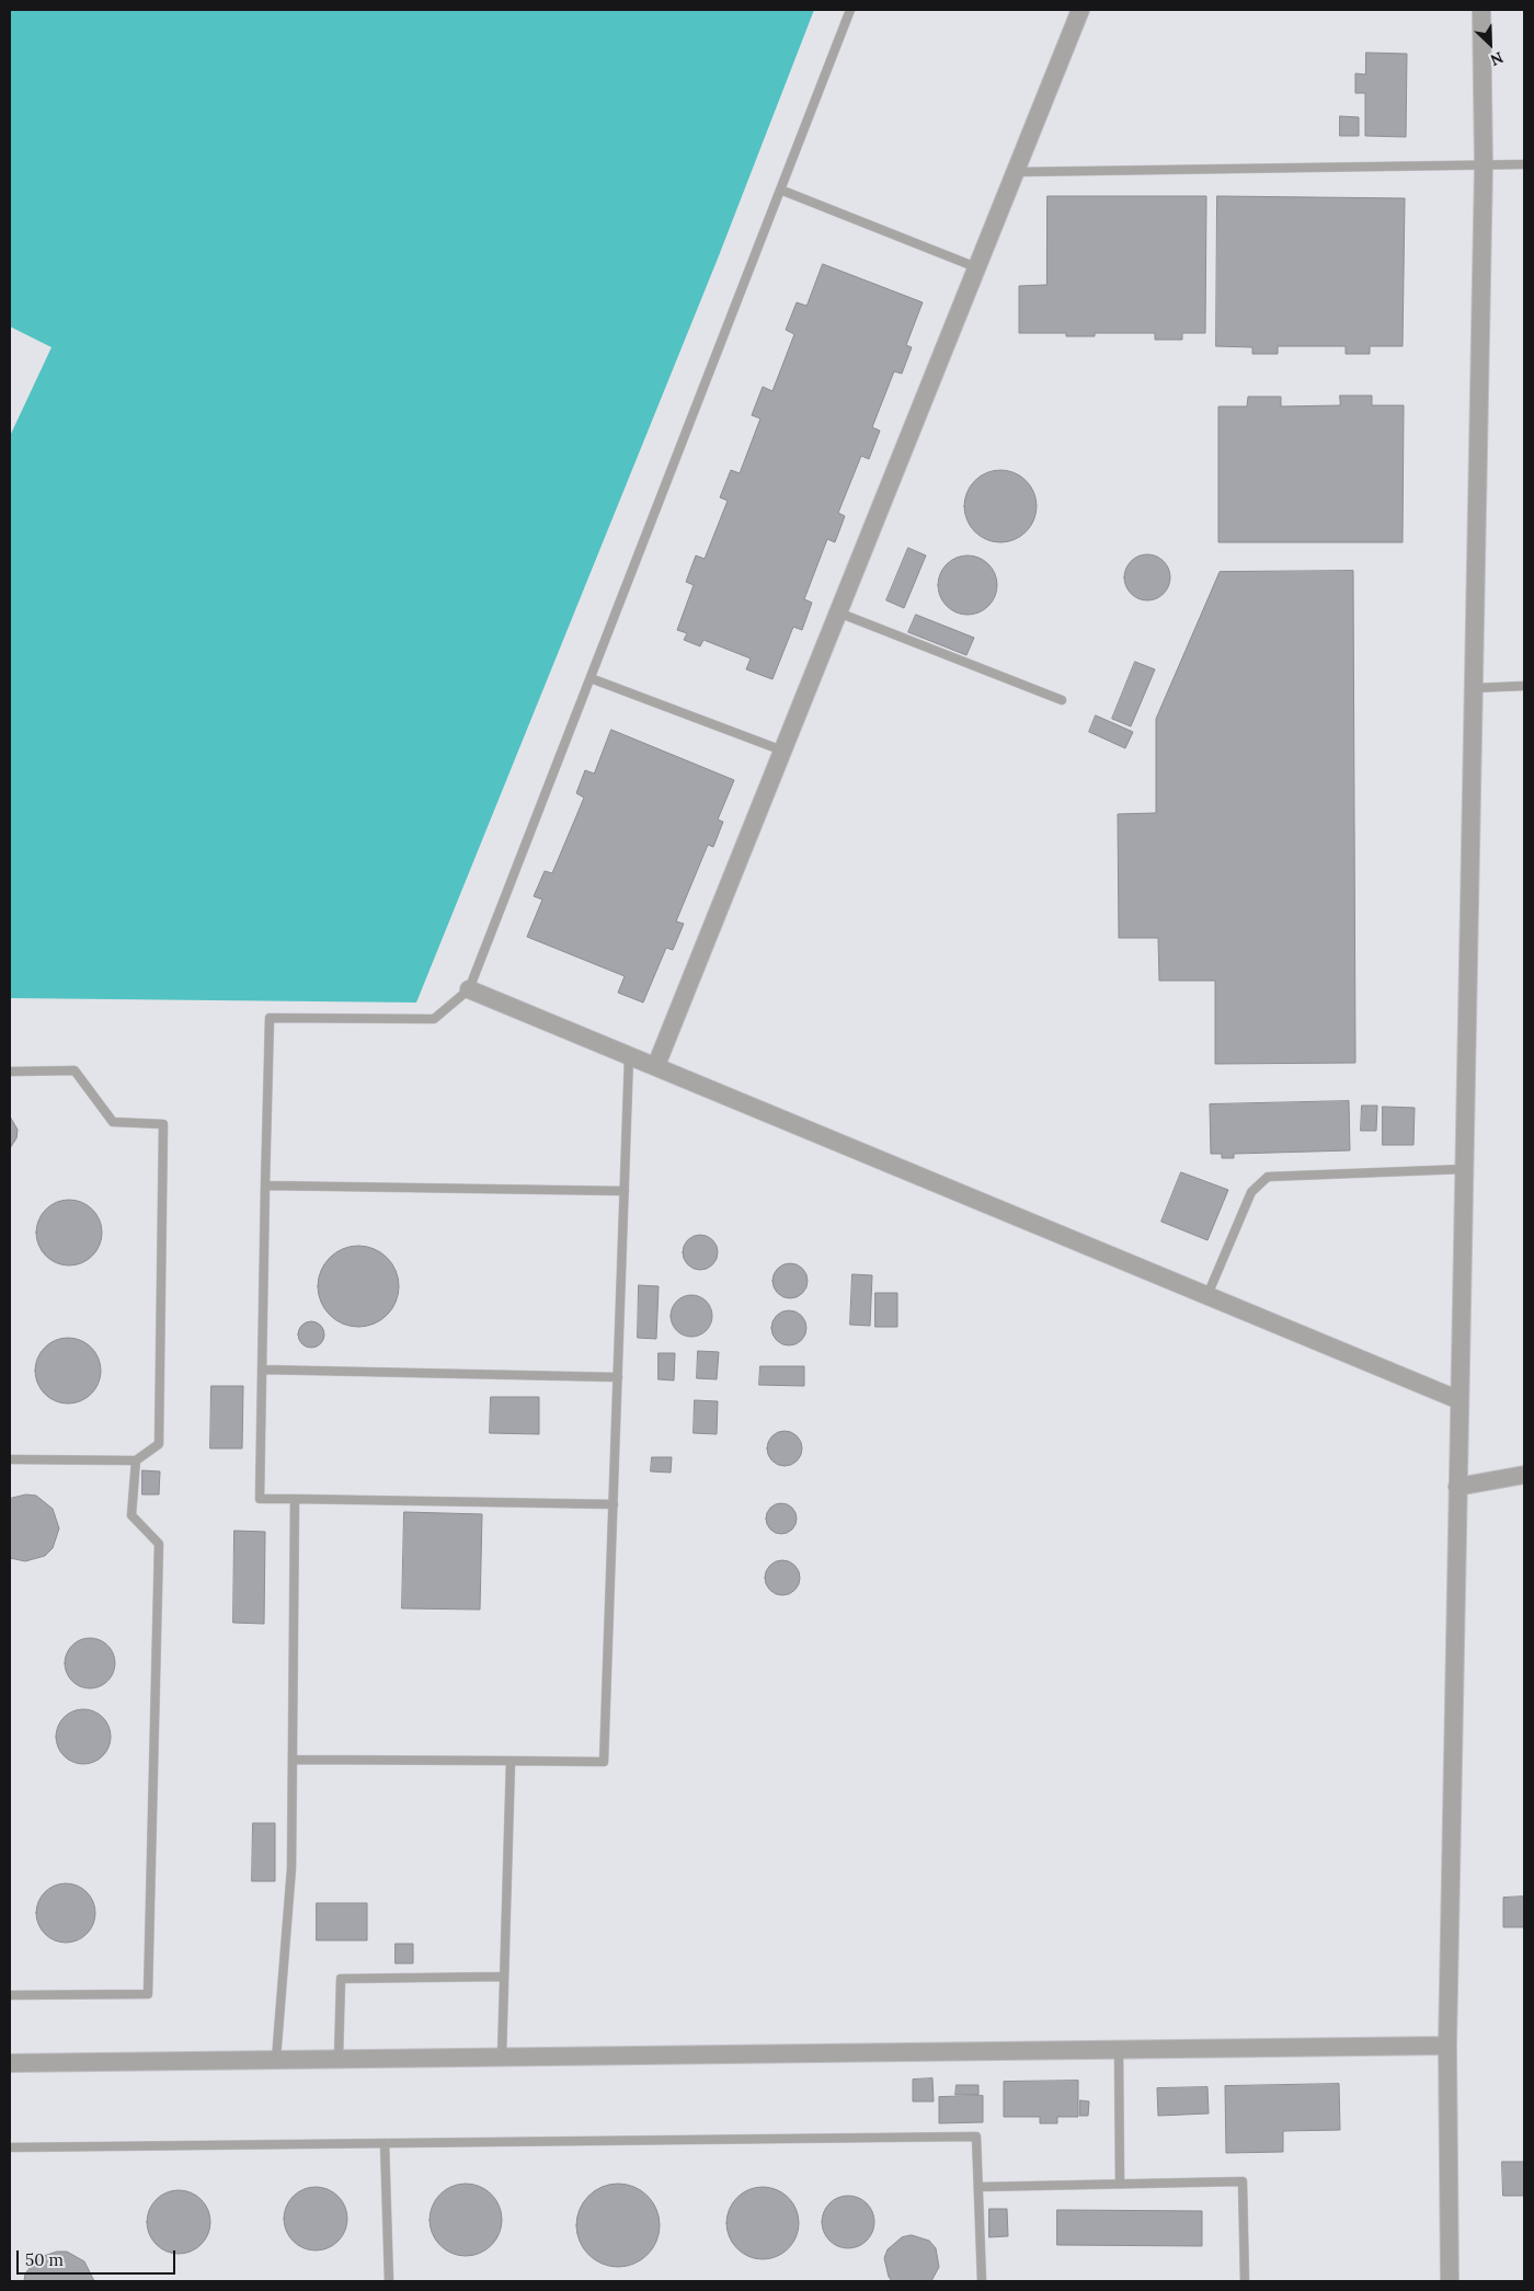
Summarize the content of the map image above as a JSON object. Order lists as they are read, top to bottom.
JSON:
{
  "scale_bar": "50 m",
  "north": "bottom right"
}
